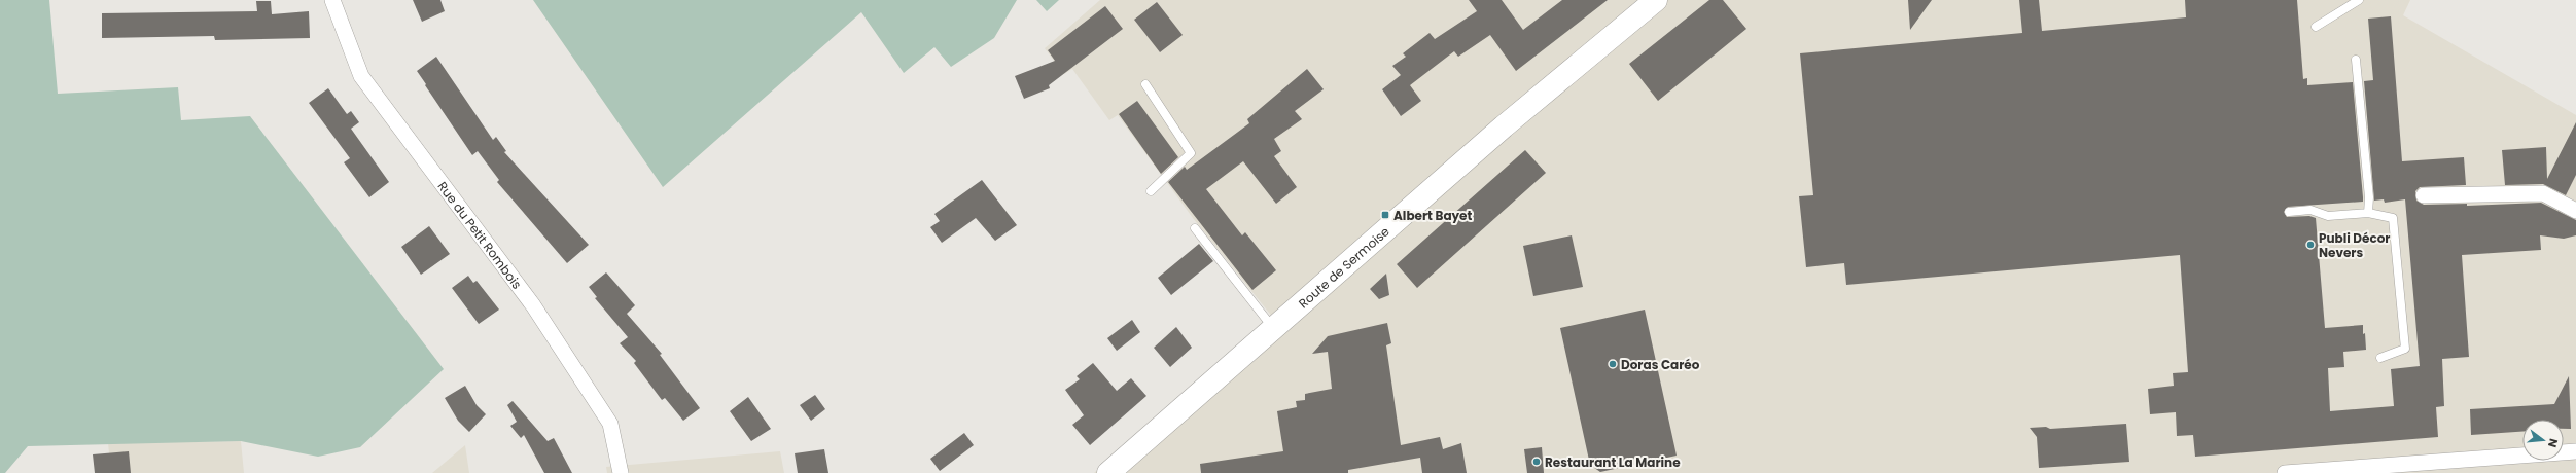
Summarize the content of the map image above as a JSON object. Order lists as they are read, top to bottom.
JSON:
{
  "streets": {
    "main road": ["Route de Sermoise"],
    "street": ["Rue du Petit Rombois"]
  },
  "places": {
    "transit": ["Albert Bayet"],
    "other": ["Publi Décor Nevers", "Doras Caréo", "Restaurant La Marine"]
  },
  "north": "right"
}
